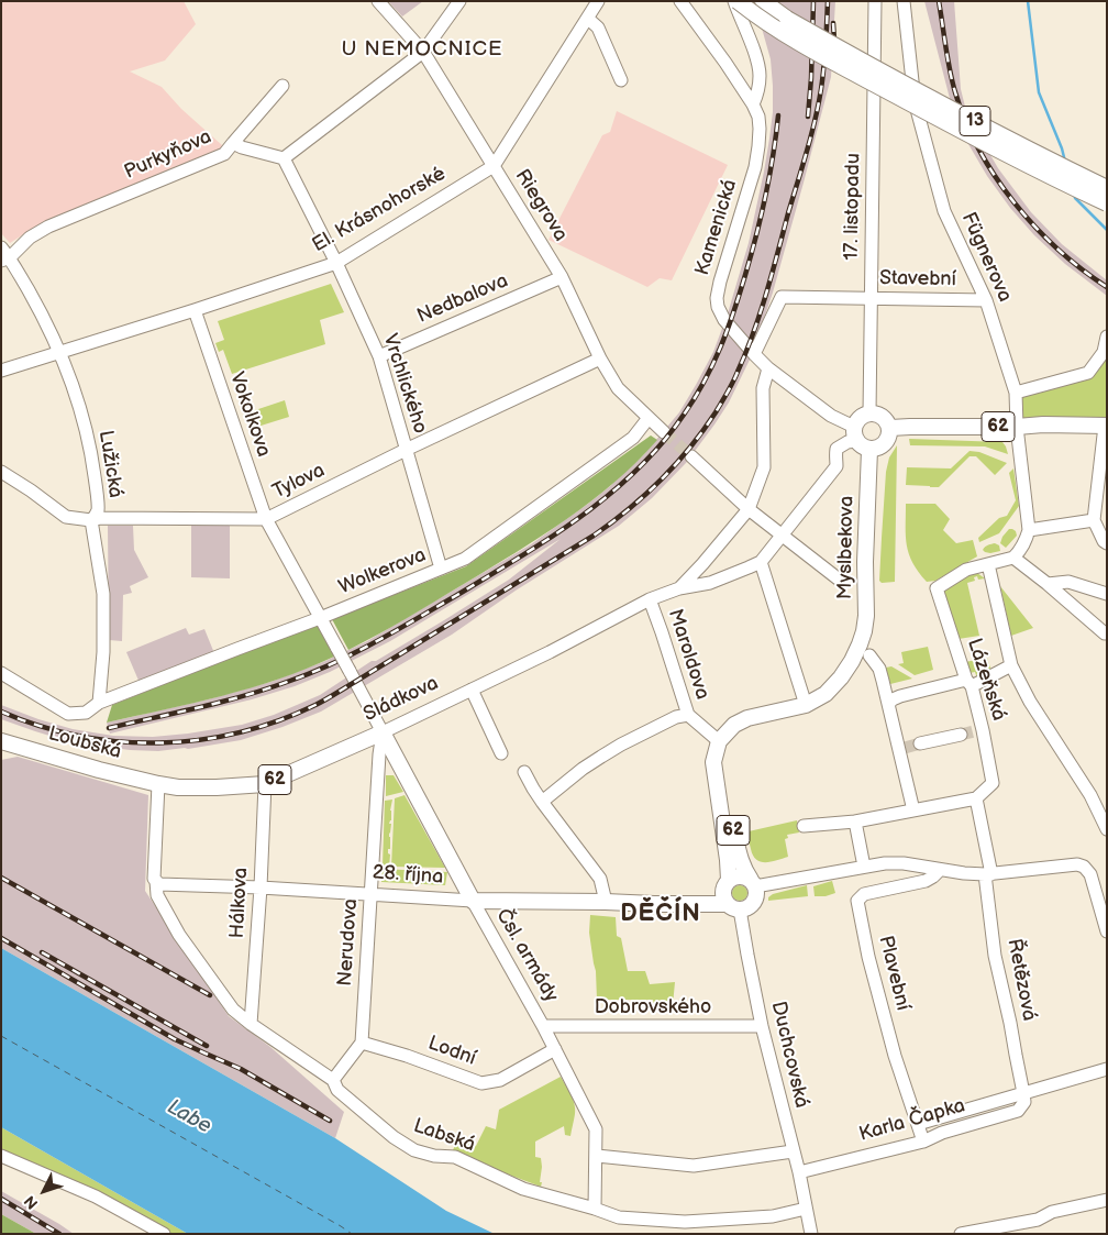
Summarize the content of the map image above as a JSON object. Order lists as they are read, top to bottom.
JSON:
{
  "streets": {
    "main road": [
      "13",
      "62",
      "Myslbekova",
      "Sládkova",
      "Loubská",
      "28. října",
      "Čsl. armády"
    ],
    "street": [
      "Purkyňova",
      "Riegrova",
      "17. listopadu",
      "El. Krásnohorské",
      "Kamenická",
      "Fügnerova",
      "Stavební",
      "Nedbalova",
      "Vrchlického",
      "Vokolkova",
      "Lužická",
      "Tylova",
      "Wolkerova",
      "Maroldova",
      "Lázeňská",
      "Hálkova",
      "Nerudova",
      "Plavební",
      "Řetězová",
      "Dobrovského",
      "Lodní",
      "Duchcovská",
      "Karla Čapka",
      "Labská"
    ]
  },
  "crossings": [
    ["Purkyňova", "Vrchlického"],
    ["Purkyňova", "Lužická"],
    ["Riegrova", "El. Krásnohorské"],
    ["Riegrova", "Nedbalova"],
    ["Riegrova", "Tylova"],
    ["Riegrova", "Wolkerova"],
    ["17. listopadu", "Kamenická"],
    ["17. listopadu", "Stavební"],
    ["17. listopadu", "62"],
    ["17. listopadu", "Myslbekova"],
    ["El. Krásnohorské", "Vrchlického"],
    ["El. Krásnohorské", "Vokolkova"],
    ["El. Krásnohorské", "Lužická"],
    ["Kamenická", "Stavební"],
    ["Kamenická", "62"],
    ["Kamenická", "Myslbekova"],
    ["Fügnerova", "Stavební"],
    ["Fügnerova", "62"],
    ["Nedbalova", "Vrchlického"],
    ["Vrchlického", "Tylova"],
    ["Vrchlického", "Wolkerova"],
    ["Vokolkova", "Tylova"],
    ["Vokolkova", "Wolkerova"],
    ["Vokolkova", "Sládkova"],
    ["Vokolkova", "Nerudova"],
    ["Vokolkova", "Čsl. armády"],
    ["62", "Myslbekova"],
    ["62", "Maroldova"],
    ["62", "28. října"],
    ["62", "Duchcovská"],
    ["Lužická", "Tylova"],
    ["Lužická", "Wolkerova"],
    ["Myslbekova", "Maroldova"],
    ["Maroldova", "Sládkova"],
    ["Lázeňská", "Řetězová"],
    ["Sládkova", "Loubská"],
    ["Sládkova", "Hálkova"],
    ["Sládkova", "Nerudova"],
    ["Sládkova", "Čsl. armády"],
    ["Sládkova", "Labská"],
    ["Loubská", "Labská"],
    ["28. října", "Hálkova"],
    ["28. října", "Nerudova"],
    ["28. října", "Čsl. armády"],
    ["28. října", "Duchcovská"],
    ["28. října", "Labská"],
    ["Hálkova", "Labská"],
    ["Nerudova", "Čsl. armády"],
    ["Nerudova", "Lodní"],
    ["Čsl. armády", "Dobrovského"],
    ["Čsl. armády", "Lodní"],
    ["Čsl. armády", "Labská"],
    ["Plavební", "Karla Čapka"],
    ["Řetězová", "Karla Čapka"],
    ["Dobrovského", "Duchcovská"],
    ["Duchcovská", "Karla Čapka"],
    ["Duchcovská", "Labská"]
  ],
  "districts": ["U NEMOCNICE", "DĚČÍN"],
  "water": ["Labe"],
  "north": "bottom left"
}
